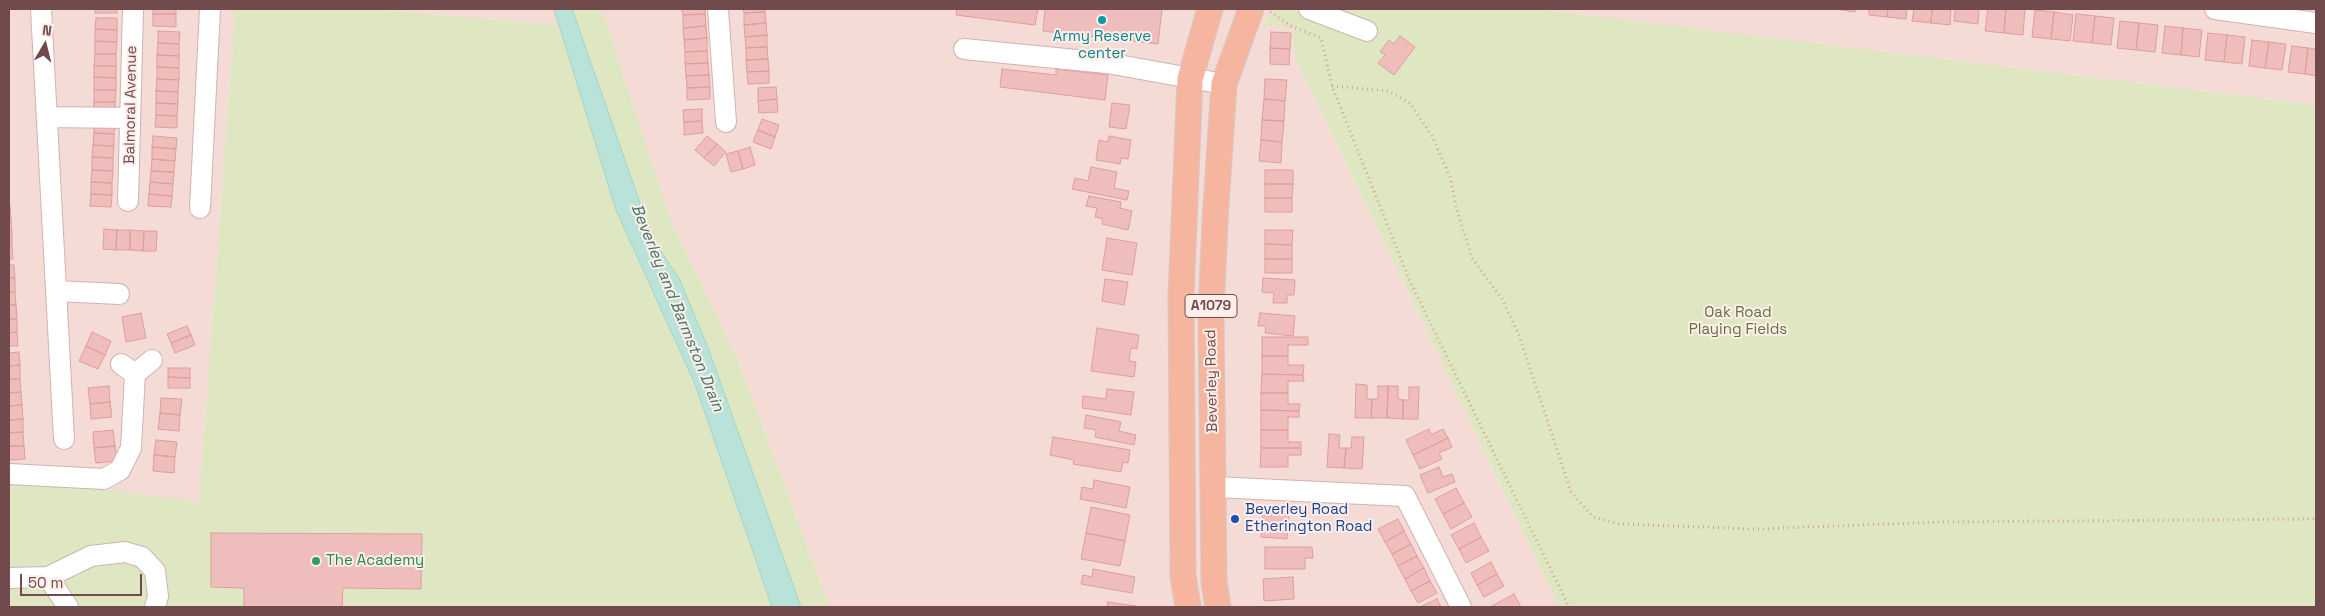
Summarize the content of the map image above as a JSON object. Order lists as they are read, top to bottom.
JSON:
{
  "streets": {
    "main road": ["A1079", "Beverley Road"],
    "street": ["Balmoral Avenue"]
  },
  "water": ["Beverley and Barmston Drain"],
  "parks": ["Oak Road Playing Fields"],
  "places": ["Army Reserve center", "Beverley Road Etherington Road", "The Academy"],
  "scale_bar": "50 m",
  "north": "top"
}
